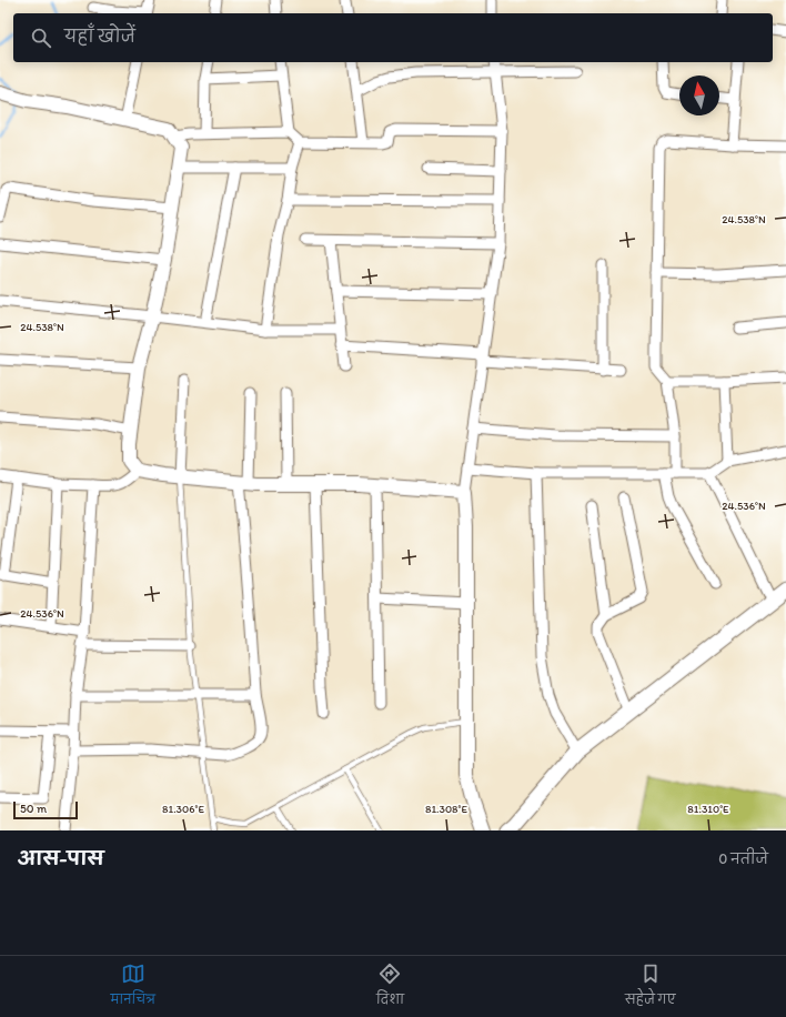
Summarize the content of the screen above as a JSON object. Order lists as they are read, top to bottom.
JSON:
{
  "scale_bar": "50 m",
  "north": "top",
  "page": {
    "search": "यहाँ खोजें",
    "scale": "50 m",
    "heading": ["आस-पास", "0 नतीजे"],
    "nav": ["मानचित्र", "दिशा", "सहेजे गए"]
  },
  "coordinates": [
    "24.538°N",
    "24.536°N",
    "81.306°E",
    "81.308°E",
    "81.310°E"
  ]
}
